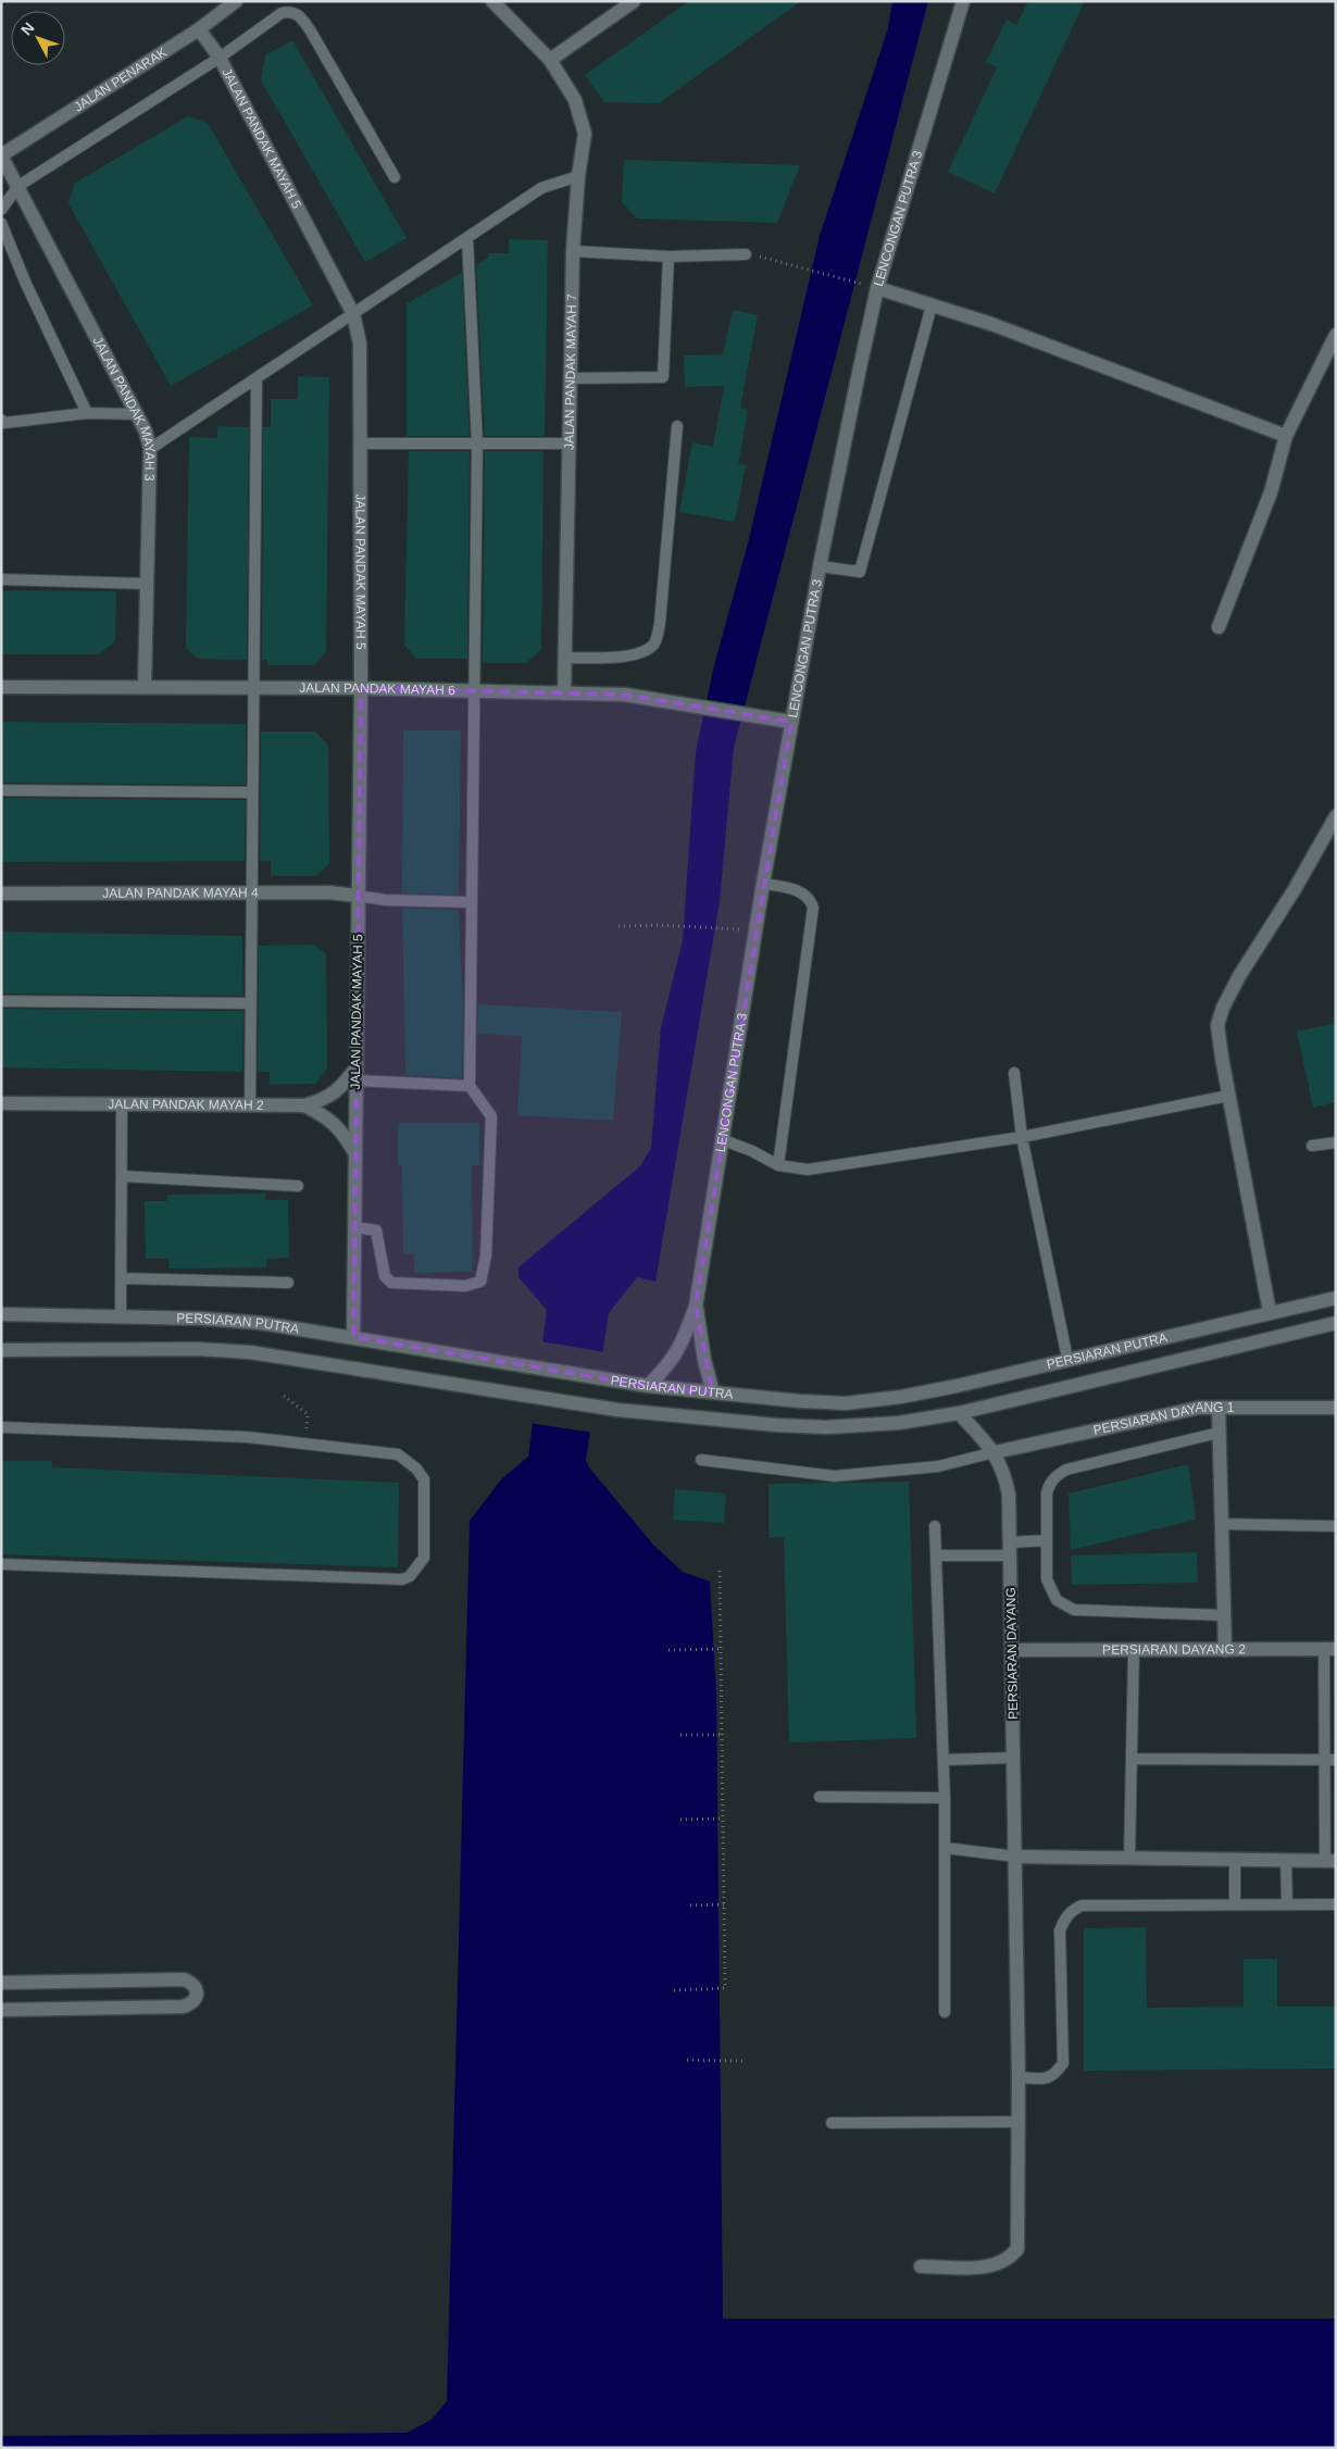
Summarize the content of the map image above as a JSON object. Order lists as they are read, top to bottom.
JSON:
{
  "streets": {
    "street": [
      "JALAN PENARAK",
      "JALAN PANDAK MAYAH 5",
      "LENCONGAN PUTRA 3",
      "JALAN PANDAK MAYAH 7",
      "JALAN PANDAK MAYAH 3",
      "JALAN PANDAK MAYAH 6",
      "JALAN PANDAK MAYAH 4",
      "JALAN PANDAK MAYAH 2",
      "PERSIARAN PUTRA",
      "PERSIARAN DAYANG 1",
      "PERSIARAN DAYANG 2",
      "PERSIARAN DAYANG"
    ]
  },
  "crossings": [
    ["JALAN PENARAK", "JALAN PANDAK MAYAH 5"],
    ["JALAN PENARAK", "JALAN PANDAK MAYAH 3"],
    ["JALAN PANDAK MAYAH 5", "JALAN PANDAK MAYAH 6"],
    ["JALAN PANDAK MAYAH 5", "JALAN PANDAK MAYAH 4"],
    ["JALAN PANDAK MAYAH 5", "JALAN PANDAK MAYAH 2"],
    ["JALAN PANDAK MAYAH 5", "PERSIARAN PUTRA"],
    ["LENCONGAN PUTRA 3", "JALAN PANDAK MAYAH 6"],
    ["JALAN PANDAK MAYAH 7", "JALAN PANDAK MAYAH 6"],
    ["JALAN PANDAK MAYAH 3", "JALAN PANDAK MAYAH 6"],
    ["PERSIARAN DAYANG 1", "PERSIARAN DAYANG"],
    ["PERSIARAN DAYANG 2", "PERSIARAN DAYANG"]
  ],
  "north": "top left"
}
